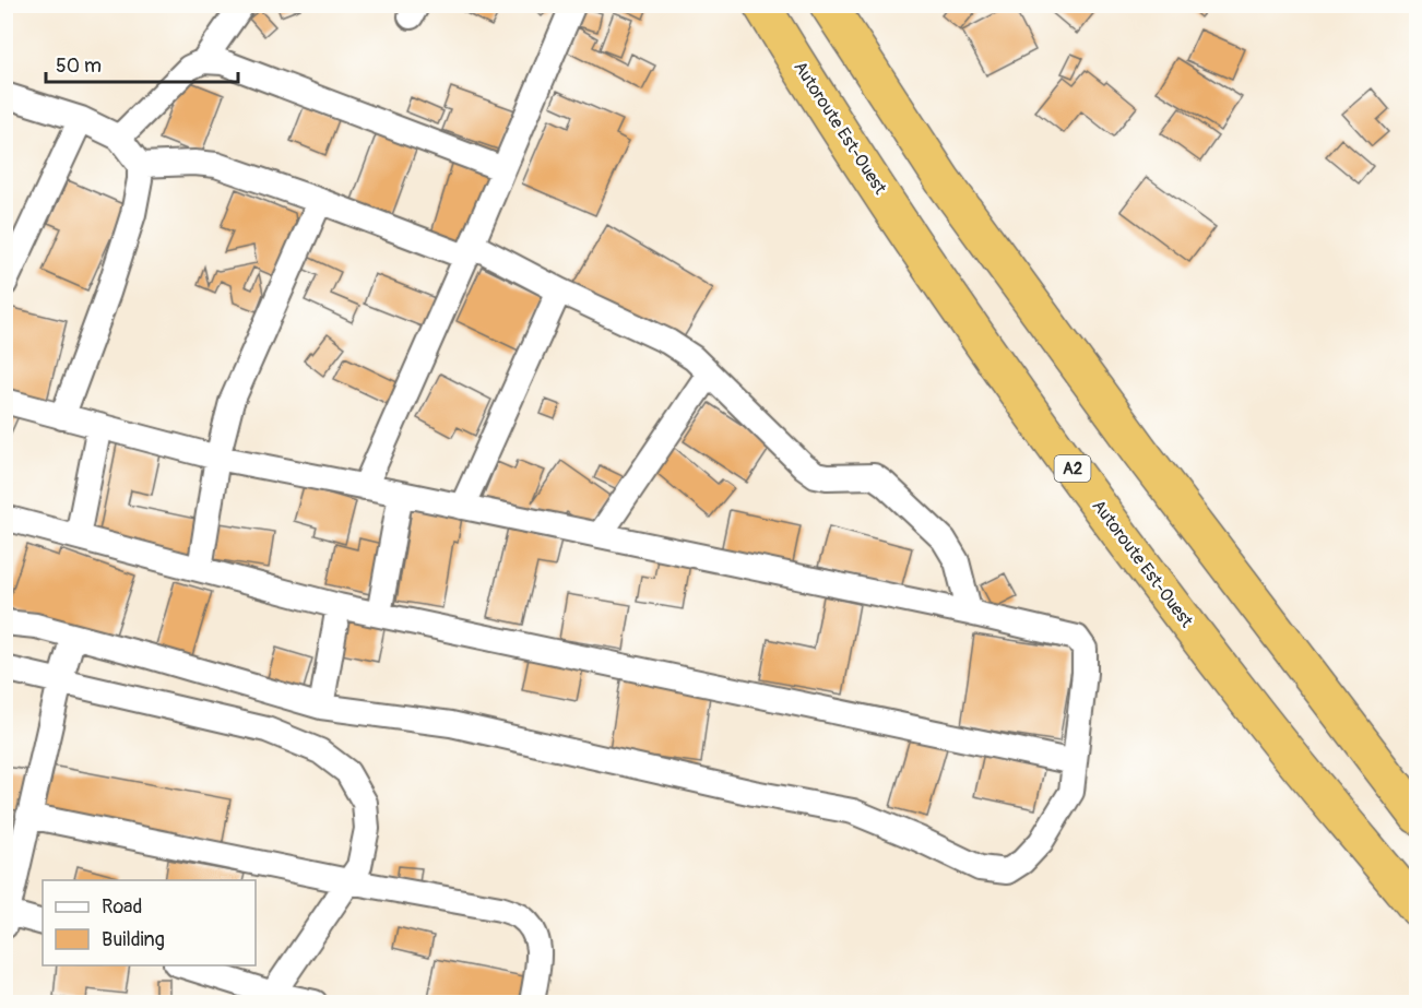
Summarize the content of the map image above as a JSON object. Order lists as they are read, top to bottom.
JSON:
{
  "streets": {
    "highway": ["Autoroute Est-Ouest", "A2"]
  },
  "legend": ["Road", "Building"],
  "scale_bar": "50 m"
}
